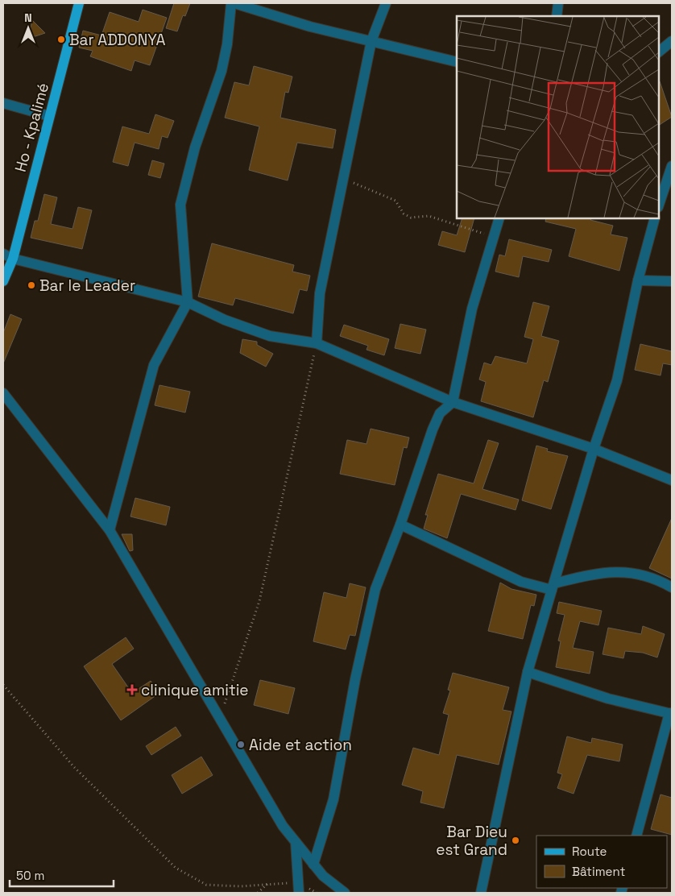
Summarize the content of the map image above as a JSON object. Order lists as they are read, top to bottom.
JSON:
{
  "streets": {
    "main road": ["Ho - Kpalimé"]
  },
  "places": {
    "other": [
      "Bar ADDONYA",
      "Bar le Leader",
      "Aide et action",
      "Bar Dieu est Grand"
    ],
    "health": ["clinique amitie"]
  },
  "legend": ["Route", "Bâtiment"],
  "scale_bar": "50 m",
  "north": "top"
}
